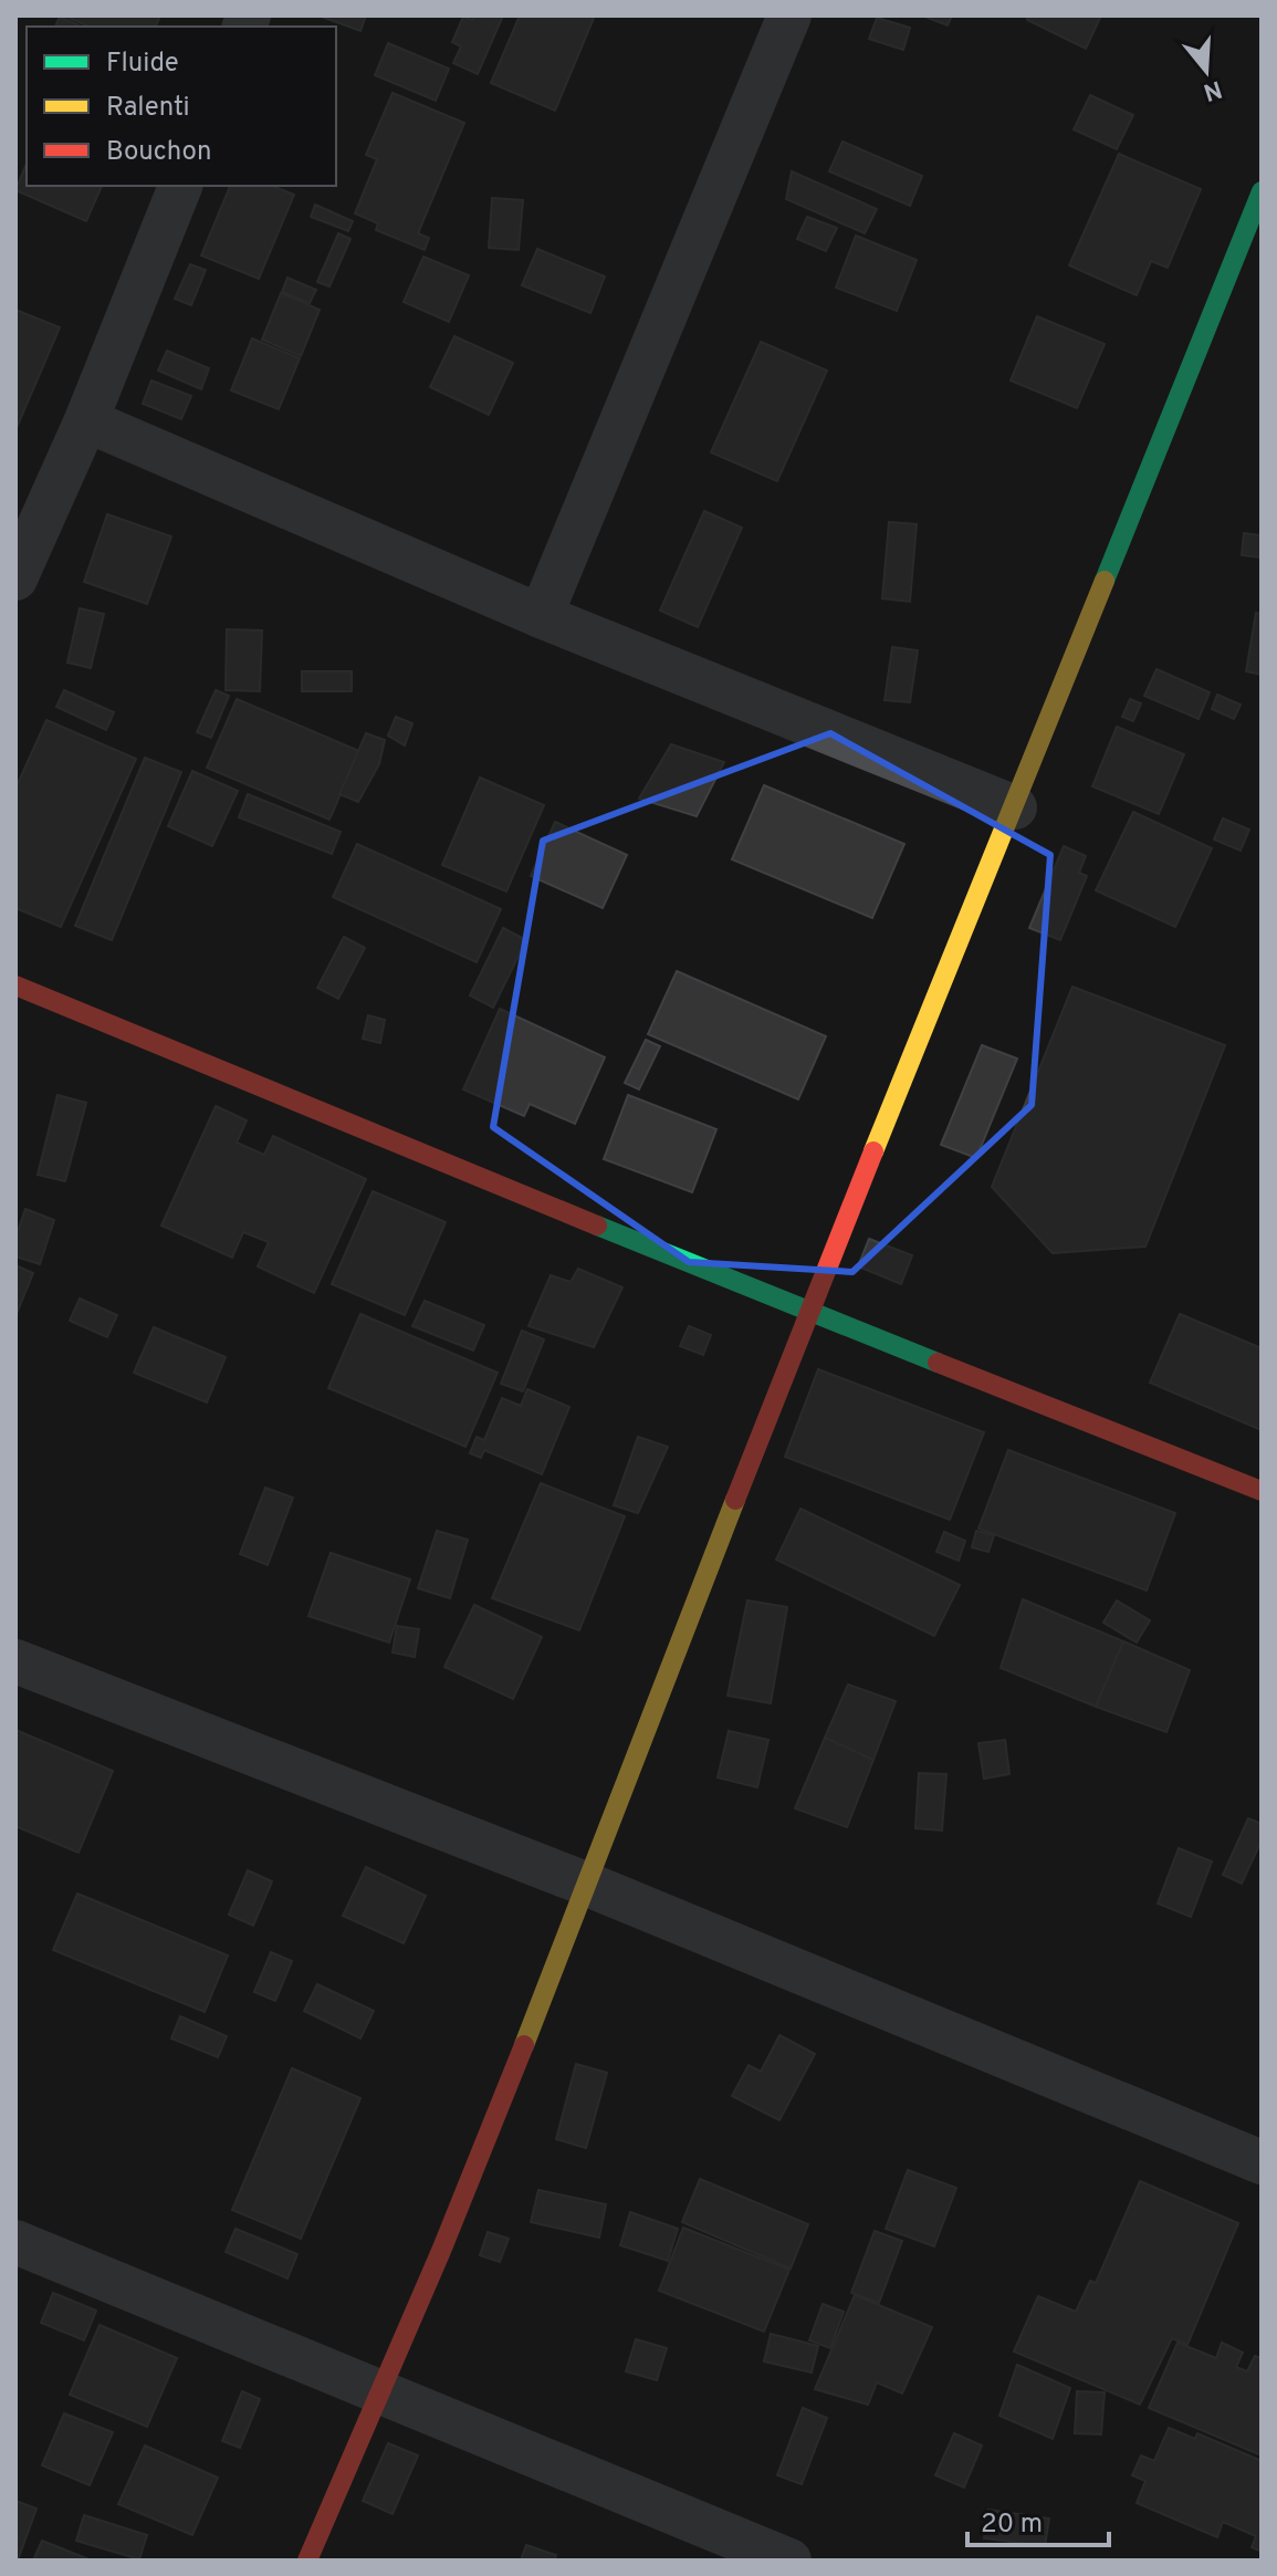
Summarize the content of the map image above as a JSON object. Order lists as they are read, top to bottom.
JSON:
{
  "legend": ["Fluide", "Ralenti", "Bouchon"],
  "scale_bar": "20 m",
  "north": "bottom"
}
